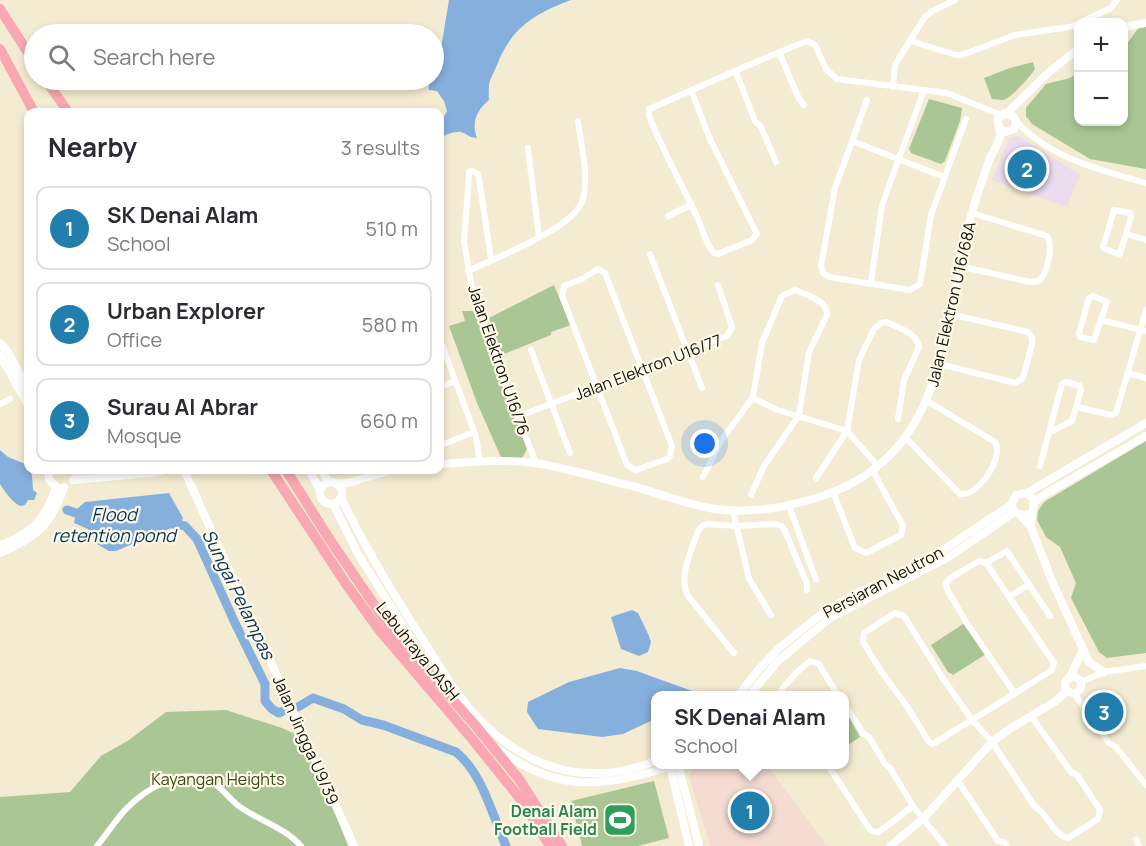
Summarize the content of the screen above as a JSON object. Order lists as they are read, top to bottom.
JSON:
{
  "streets": {
    "highway": ["Lebuhraya DASH"],
    "street": [
      "Jalan Elektron U16/68A",
      "Jalan Elektron U16/76",
      "Jalan Elektron U16/77",
      "Persiaran Neutron",
      "Jalan Jingga U9/39"
    ]
  },
  "crossings": [
    ["Jalan Elektron U16/68A", "Jalan Elektron U16/76"],
    ["Jalan Elektron U16/76", "Jalan Elektron U16/77"]
  ],
  "water": ["Flood retention pond", "Sungai Pelampas"],
  "parks": ["Kayangan Heights"],
  "places": {
    "sports": ["Denai Alam Football Field"]
  },
  "page": {
    "map_buttons": ["+", "−"],
    "search": "Search here",
    "heading": ["Nearby", "3 results"],
    "pins": ["2", "3", "1"],
    "list": [
      {
        "mark": "1",
        "name": "SK Denai Alam",
        "note": "School",
        "value": "510 m"
      },
      {
        "mark": "2",
        "name": "Urban Explorer",
        "note": "Office",
        "value": "580 m"
      },
      {
        "mark": "3",
        "name": "Surau Al Abrar",
        "note": "Mosque",
        "value": "660 m"
      }
    ],
    "popup": ["SK Denai Alam", "School"]
  }
}
